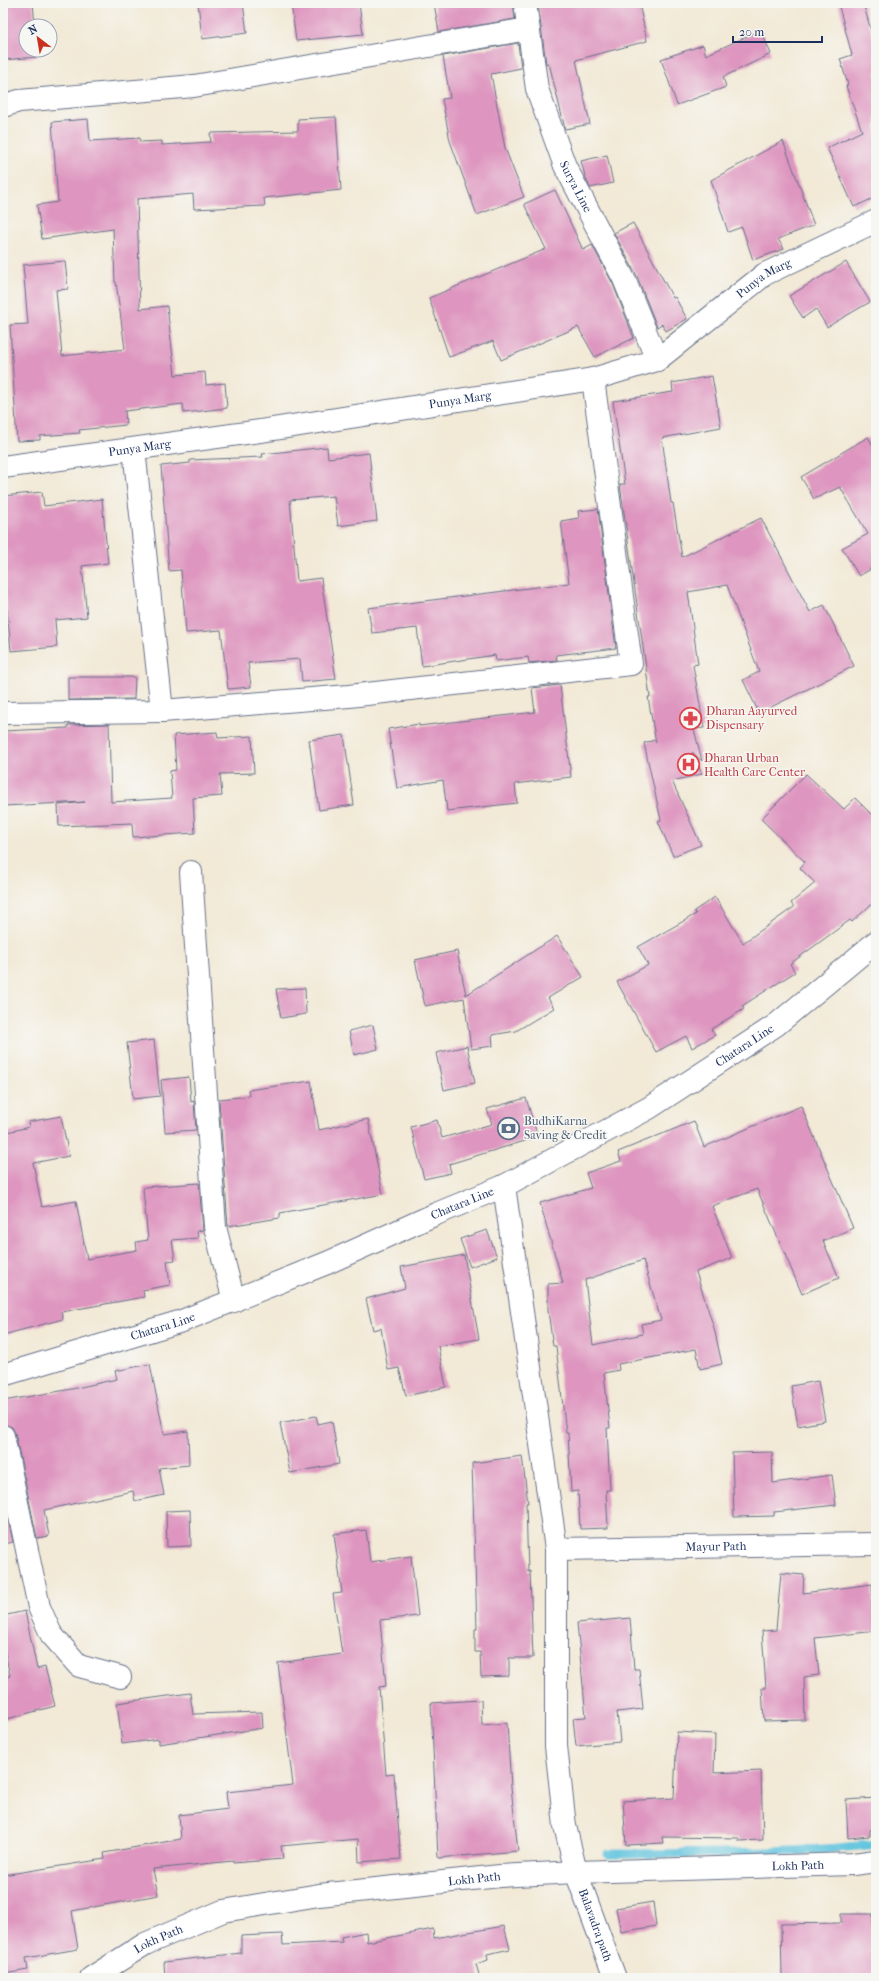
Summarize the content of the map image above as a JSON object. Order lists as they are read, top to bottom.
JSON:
{
  "streets": {
    "street": [
      "Surya Line",
      "Punya Marg",
      "Chatara Line",
      "Mayur Path",
      "Lokh Path",
      "Balavadra path"
    ]
  },
  "crossings": [
    ["Surya Line", "Punya Marg"],
    ["Chatara Line", "Balavadra path"],
    ["Mayur Path", "Balavadra path"],
    ["Lokh Path", "Balavadra path"]
  ],
  "places": {
    "pharmacy": ["Dharan Aayurved Dispensary"],
    "hospital": ["Dharan Urban Health Care Center"],
    "bank": ["BudhiKarna Saving & Credit"]
  },
  "scale_bar": "20 m",
  "north": "top left"
}
